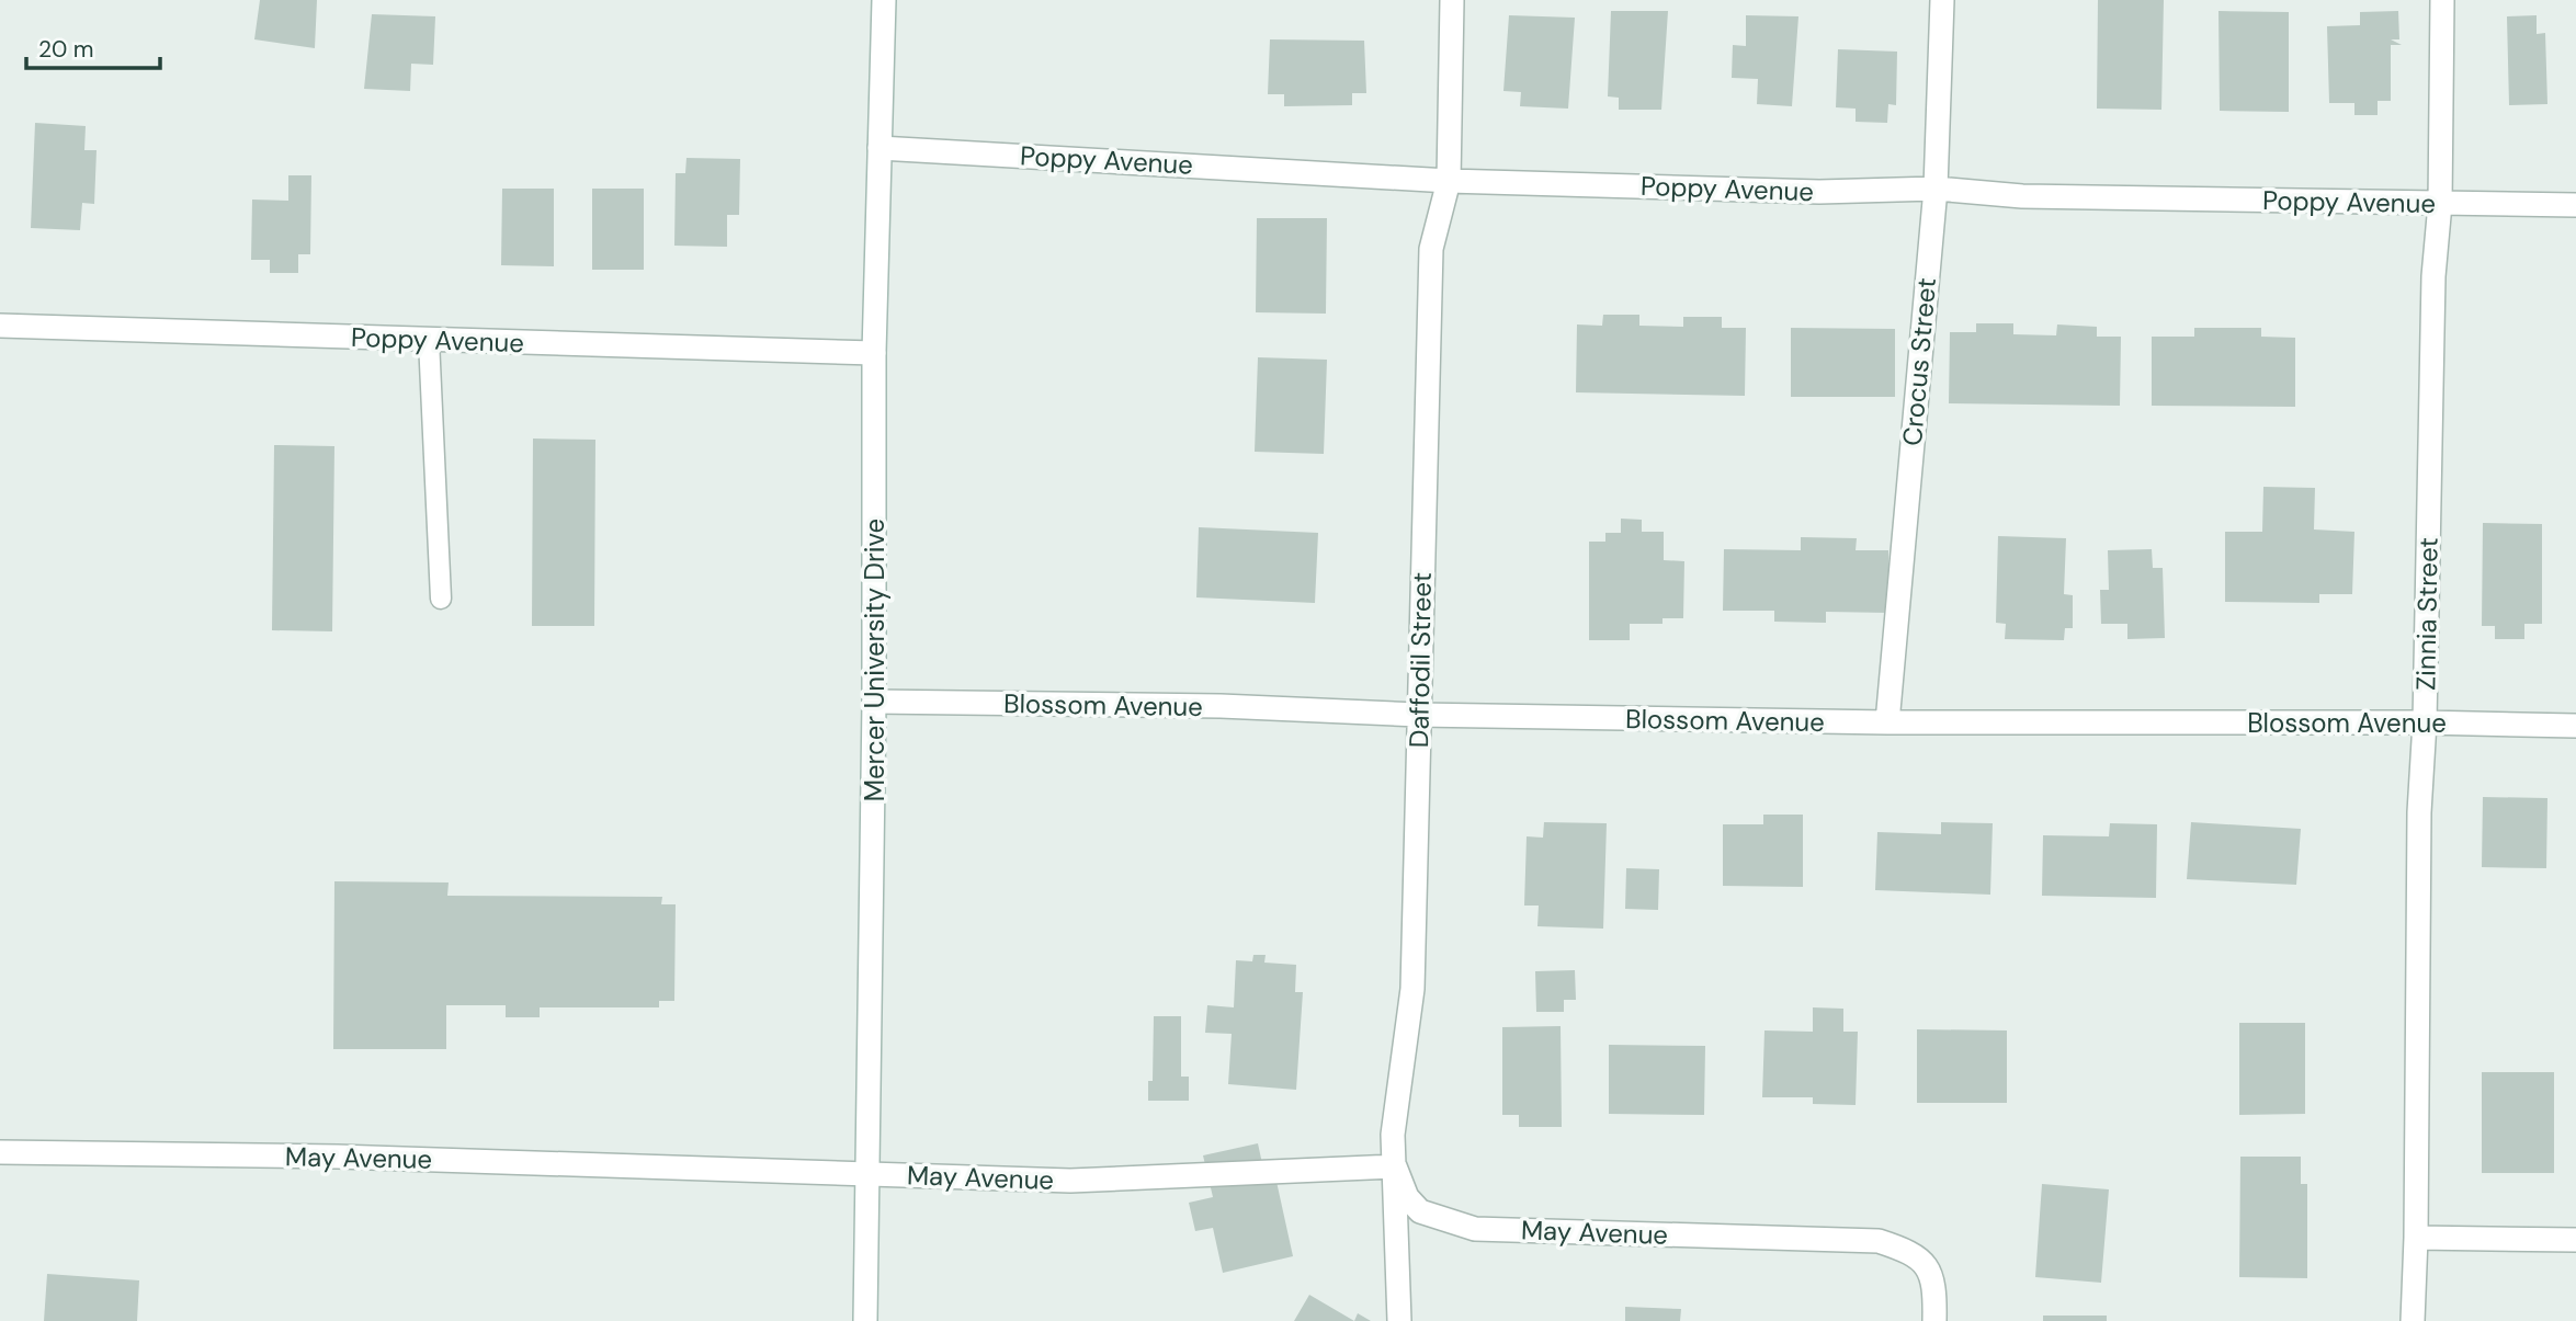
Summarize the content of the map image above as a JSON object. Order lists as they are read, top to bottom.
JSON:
{
  "streets": {
    "street": [
      "Poppy Avenue",
      "Crocus Street",
      "Zinnia Street",
      "Mercer University Drive",
      "Daffodil Street",
      "Blossom Avenue",
      "May Avenue"
    ]
  },
  "crossings": [
    ["Poppy Avenue", "Crocus Street"],
    ["Poppy Avenue", "Zinnia Street"],
    ["Poppy Avenue", "Mercer University Drive"],
    ["Poppy Avenue", "Daffodil Street"],
    ["Crocus Street", "Blossom Avenue"],
    ["Zinnia Street", "Blossom Avenue"],
    ["Mercer University Drive", "Blossom Avenue"],
    ["Mercer University Drive", "May Avenue"],
    ["Daffodil Street", "Blossom Avenue"],
    ["Daffodil Street", "May Avenue"]
  ],
  "scale_bar": "20 m"
}
